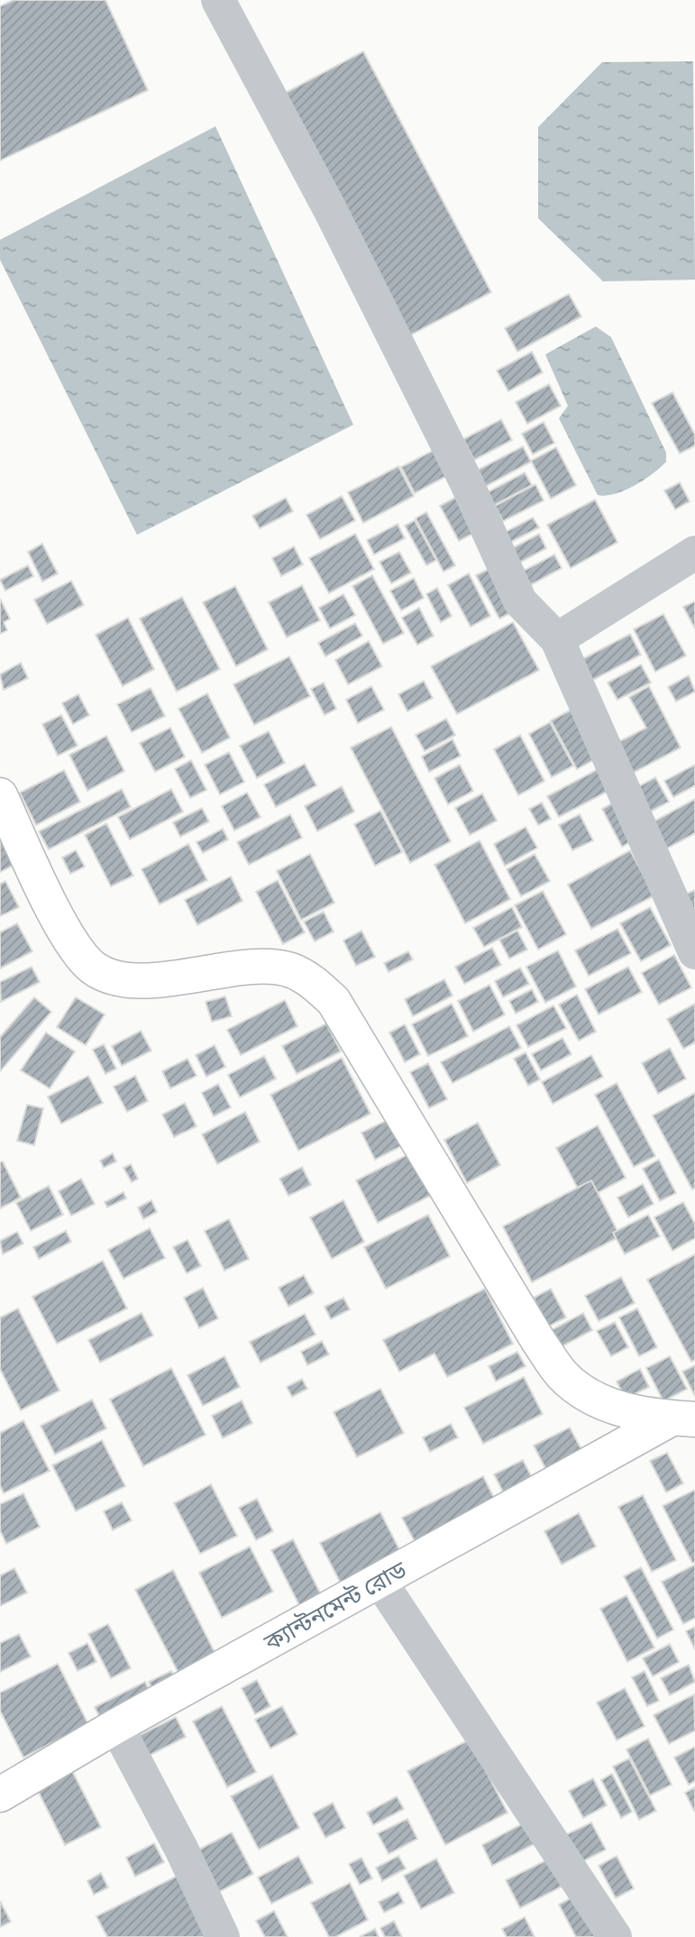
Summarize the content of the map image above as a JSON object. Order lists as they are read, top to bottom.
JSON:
{
  "streets": {
    "main road": ["ক্যান্টনমেন্ট রোড"]
  }
}
